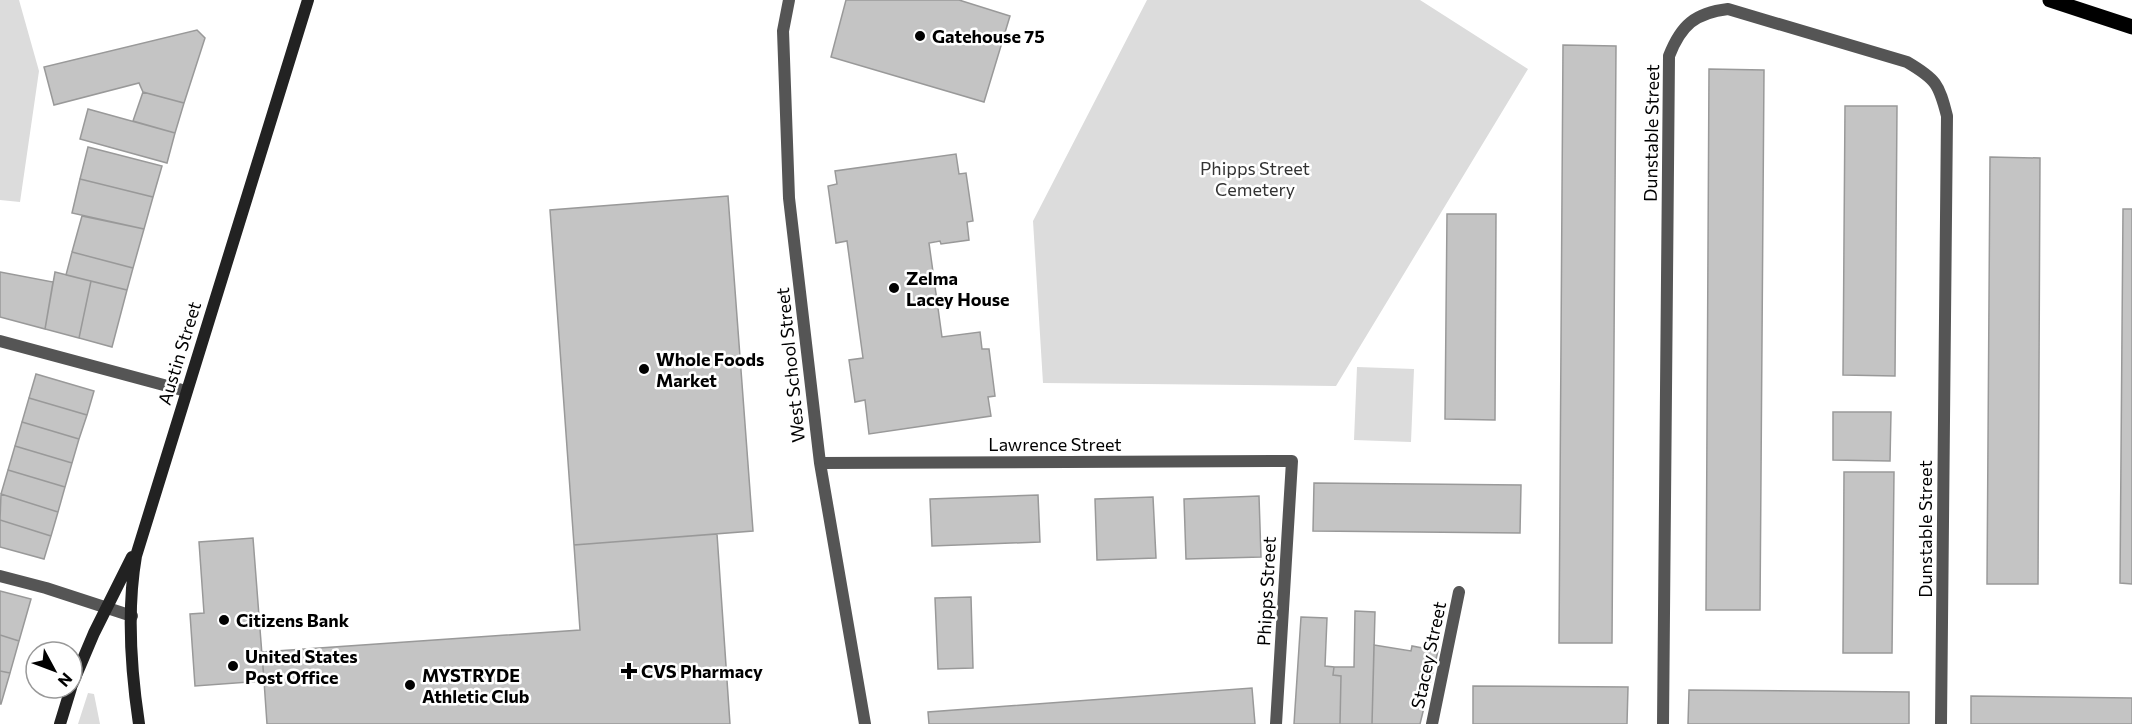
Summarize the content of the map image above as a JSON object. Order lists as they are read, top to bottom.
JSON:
{
  "streets": {
    "main road": ["Austin Street"],
    "street": [
      "Dunstable Street",
      "West School Street",
      "Lawrence Street",
      "Phipps Street",
      "Stacey Street"
    ]
  },
  "crossings": [
    ["West School Street", "Lawrence Street"],
    ["Lawrence Street", "Phipps Street"]
  ],
  "parks": ["Phipps Street Cemetery"],
  "places": {
    "other": [
      "Gatehouse 75",
      "Zelma Lacey House",
      "Whole Foods Market",
      "Citizens Bank",
      "United States Post Office",
      "MYSTRYDE Athletic Club"
    ],
    "health": ["CVS Pharmacy"]
  },
  "north": "bottom right"
}
